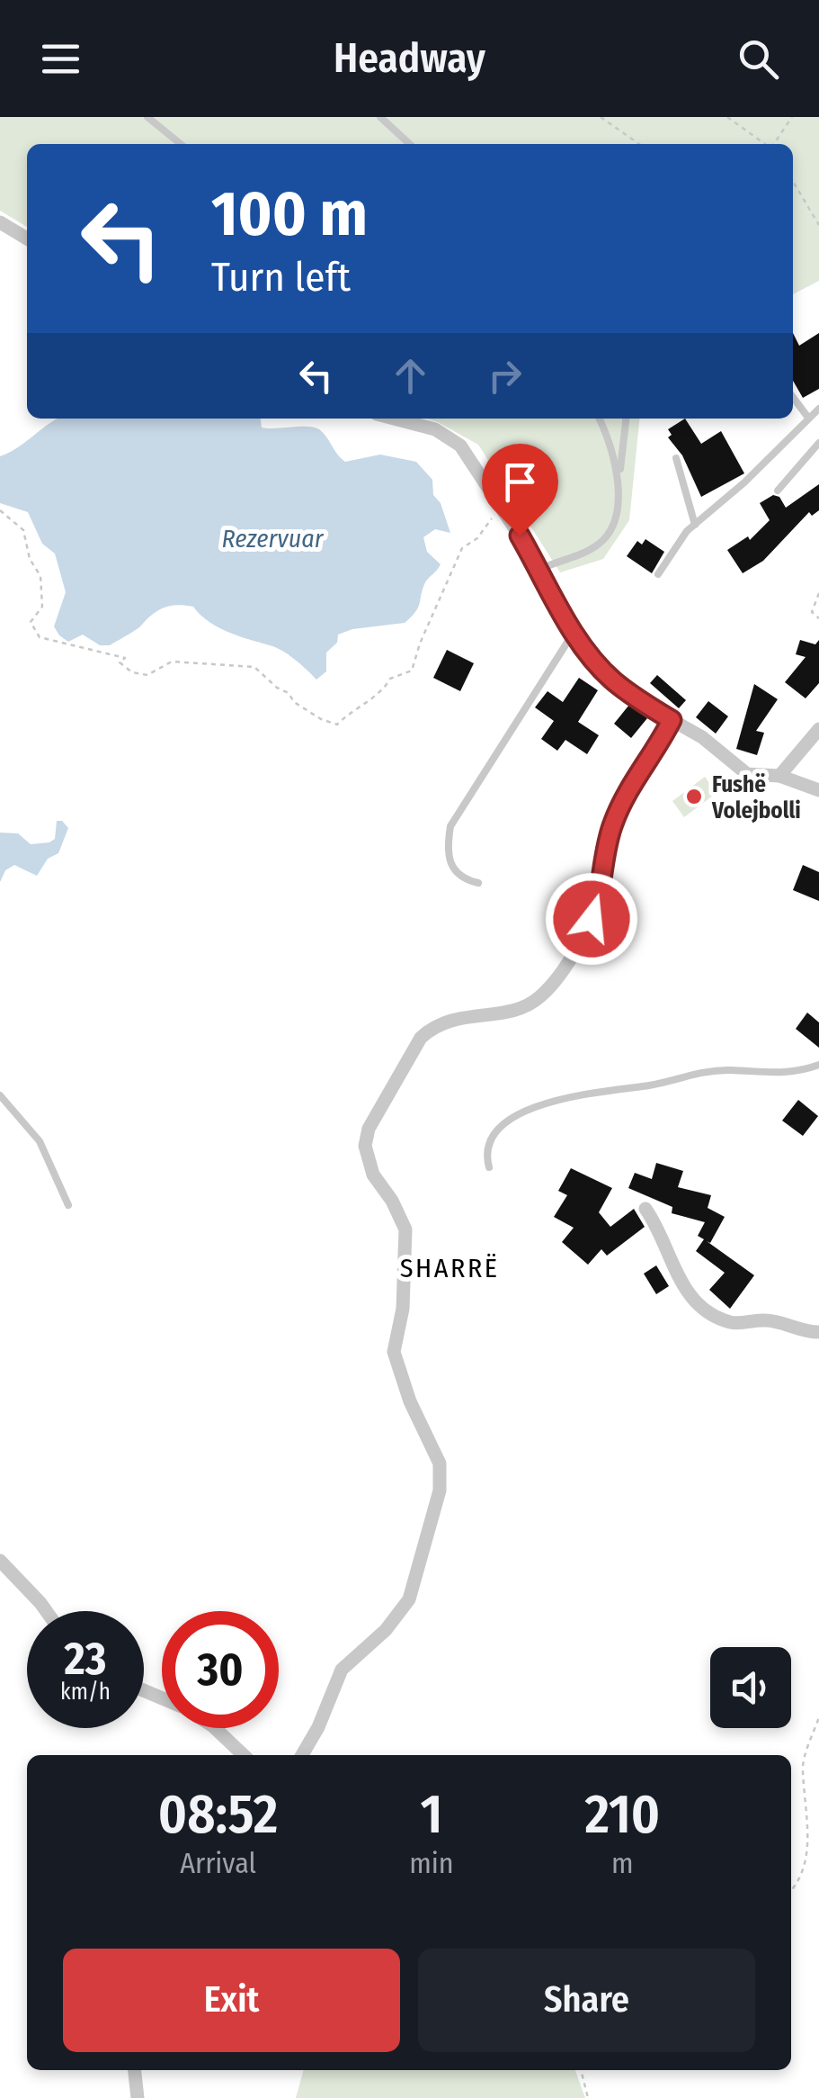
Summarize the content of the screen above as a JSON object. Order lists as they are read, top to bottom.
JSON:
{
  "districts": ["SHARRË"],
  "water": ["Rezervuar"],
  "places": ["Fushë Volejbolli"],
  "page": {
    "header": "Headway",
    "turn": ["100 m", "Turn left"],
    "speed": "23 km/h",
    "limit": "30",
    "eta": [
      "08:52",
      "Arrival",
      "1",
      "min",
      "210",
      "m"
    ],
    "buttons": ["Exit", "Share"]
  }
}
